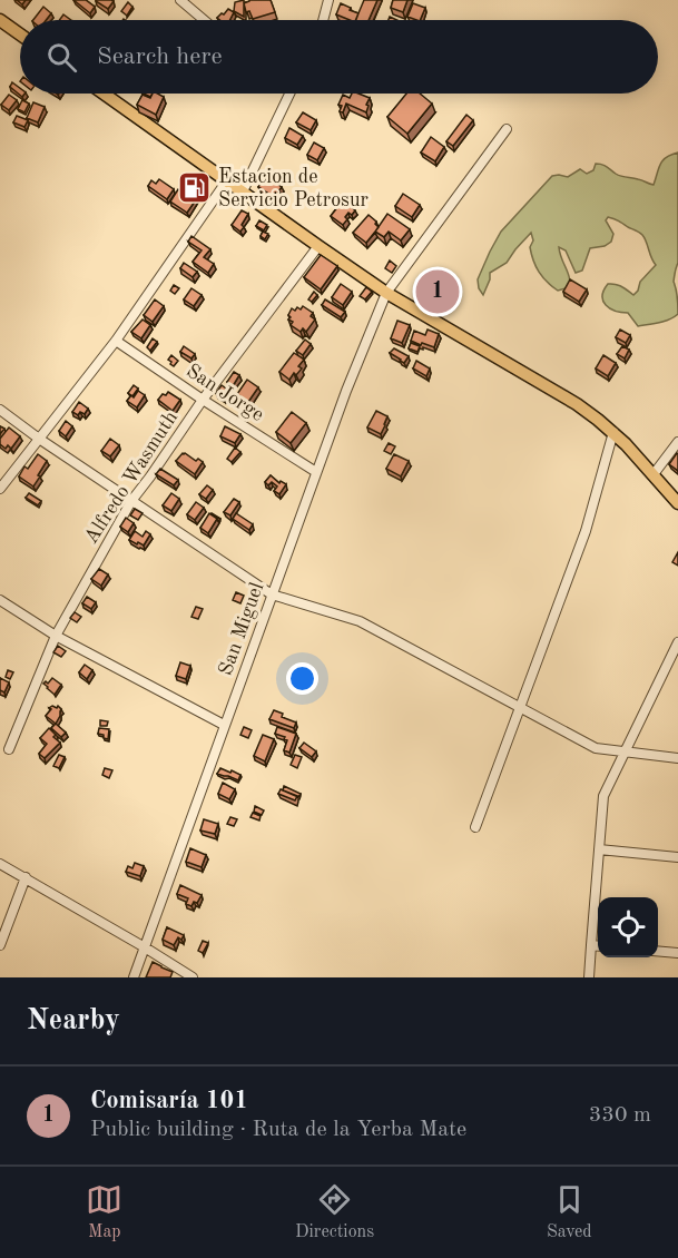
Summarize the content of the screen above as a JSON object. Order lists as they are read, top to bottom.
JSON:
{
  "streets": {
    "street": ["San Jorge", "Alfredo Wasmuth", "San Miguel"]
  },
  "crossings": [
    ["San Jorge", "Alfredo Wasmuth"],
    ["San Jorge", "San Miguel"]
  ],
  "places": {
    "fuel station": ["Estacion de Servicio Petrosur"]
  },
  "page": {
    "search": "Search here",
    "pins": "1",
    "heading": "Nearby",
    "list": [
      {
        "mark": "1",
        "name": "Comisaría 101",
        "note": "Public building · Ruta de la Yerba Mate",
        "value": "330 m"
      }
    ],
    "nav": ["Map", "Directions", "Saved"]
  }
}
